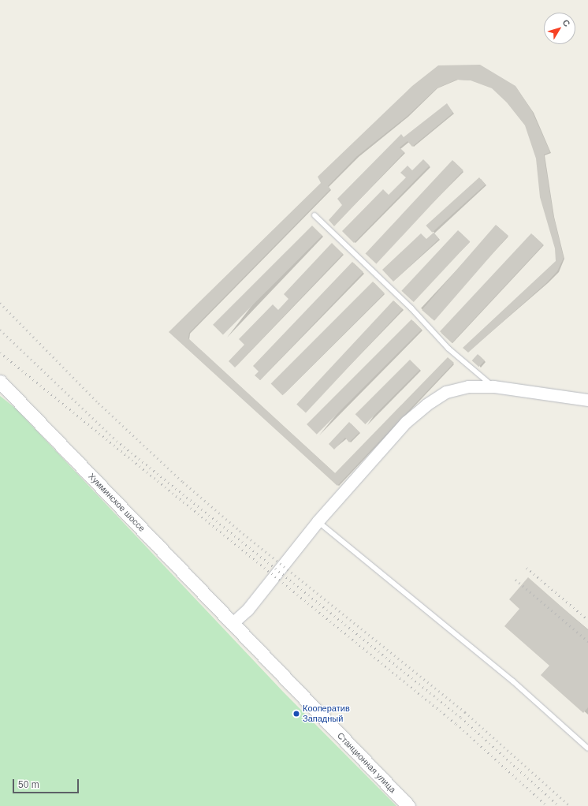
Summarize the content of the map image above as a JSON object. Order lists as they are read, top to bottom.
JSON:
{
  "streets": {
    "main road": ["Хумминское шоссе", "Станционная улица"]
  },
  "crossings": [
    ["Хумминское шоссе", "Станционная улица"]
  ],
  "places": ["Кооператив Западный"],
  "scale_bar": "50 m",
  "north": "top right"
}
